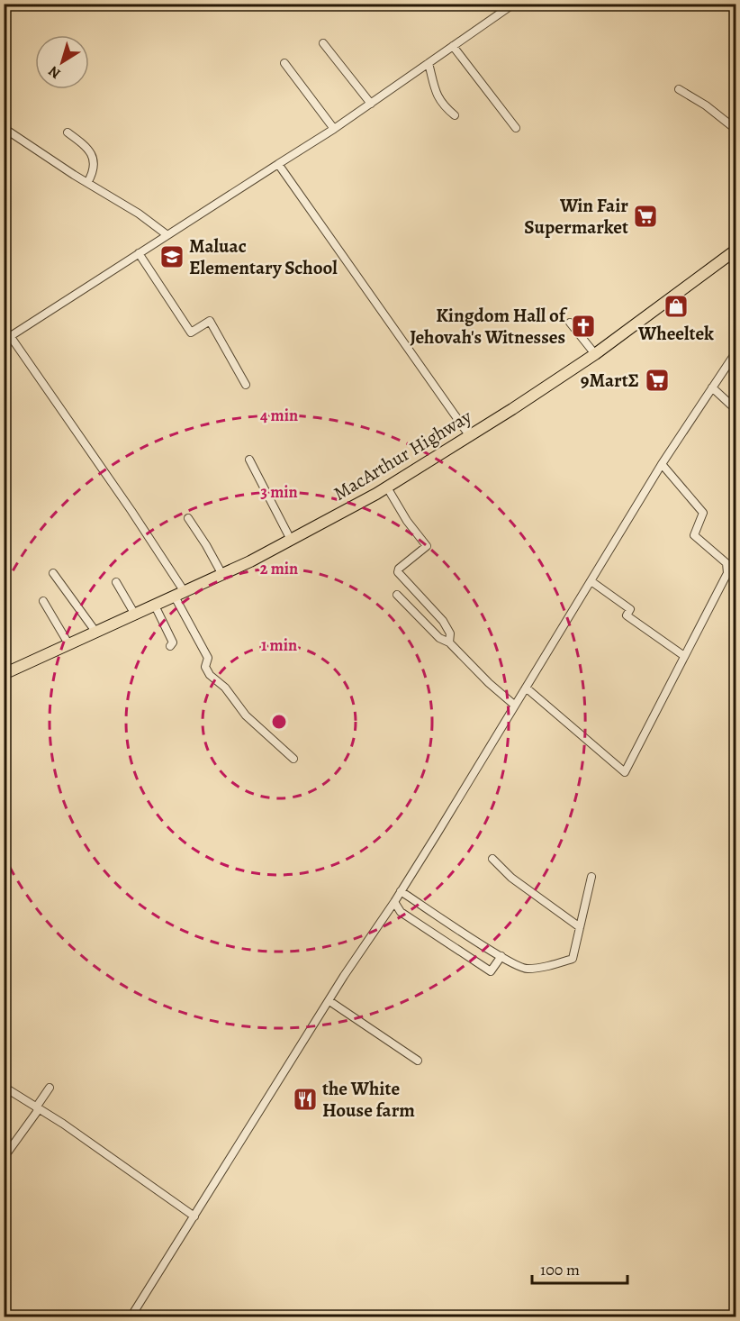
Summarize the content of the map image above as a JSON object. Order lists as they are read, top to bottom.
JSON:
{
  "streets": {
    "highway": ["MacArthur Highway"]
  },
  "places": {
    "supermarket": ["Win Fair Supermarket", "9Mart∑"],
    "school or university": ["Maluac Elementary School"],
    "shop": ["Wheeltek"],
    "church": ["Kingdom Hall of Jehovah's Witnesses"],
    "restaurant": ["the White House farm"]
  },
  "scale_bar": "100 m",
  "north": "bottom left",
  "rings": [
    "4 min",
    "3 min",
    "2 min",
    "1 min"
  ]
}
